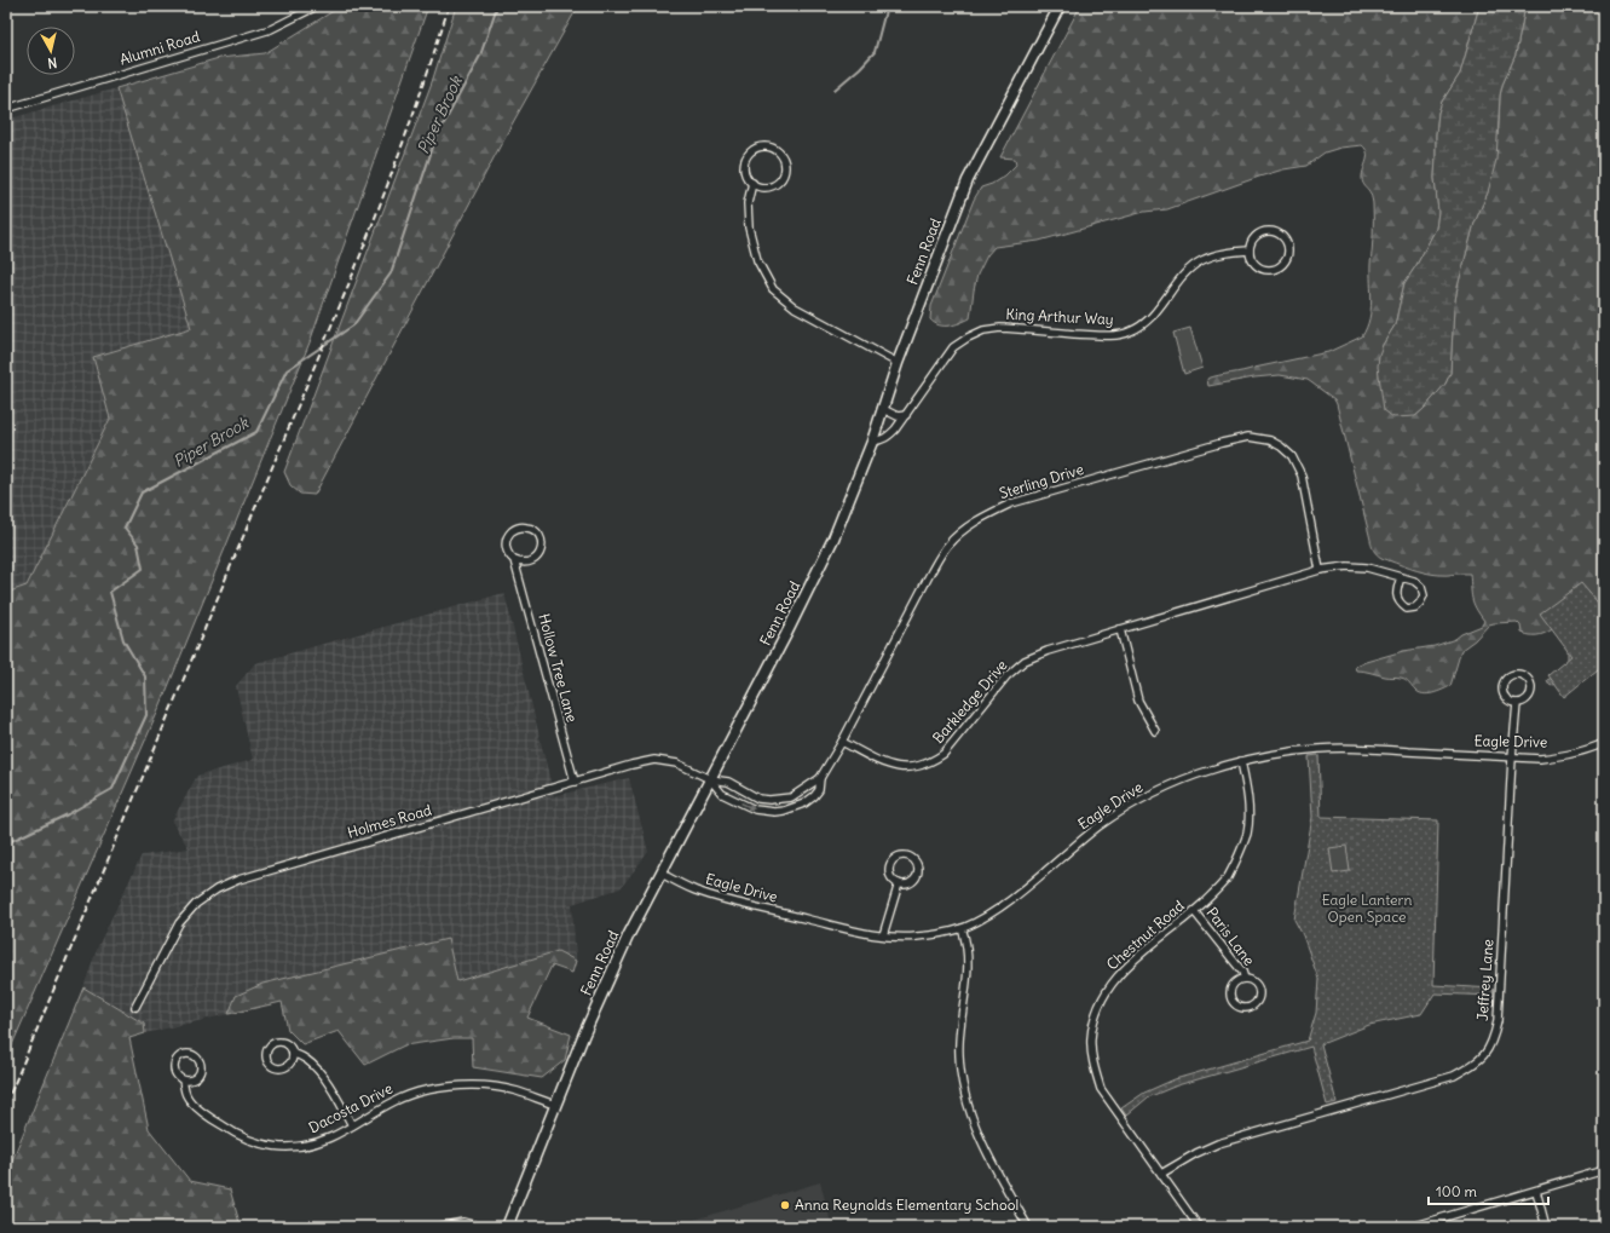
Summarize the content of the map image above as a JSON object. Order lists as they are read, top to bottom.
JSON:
{
  "streets": {
    "street": [
      "Alumni Road",
      "Fenn Road",
      "King Arthur Way",
      "Sterling Drive",
      "Hollow Tree Lane",
      "Barkledge Drive",
      "Eagle Drive",
      "Holmes Road",
      "Chestnut Road",
      "Paris Lane",
      "Jeffrey Lane",
      "Dacosta Drive"
    ]
  },
  "crossings": [
    ["Fenn Road", "King Arthur Way"],
    ["Fenn Road", "Sterling Drive"],
    ["Fenn Road", "Eagle Drive"],
    ["Fenn Road", "Holmes Road"],
    ["Fenn Road", "Dacosta Drive"],
    ["Sterling Drive", "Barkledge Drive"],
    ["Sterling Drive", "Holmes Road"],
    ["Hollow Tree Lane", "Holmes Road"],
    ["Eagle Drive", "Chestnut Road"],
    ["Eagle Drive", "Jeffrey Lane"],
    ["Chestnut Road", "Paris Lane"],
    ["Chestnut Road", "Jeffrey Lane"]
  ],
  "water": ["Piper Brook"],
  "parks": ["Eagle Lantern Open Space"],
  "places": ["Anna Reynolds Elementary School"],
  "scale_bar": "100 m",
  "north": "bottom"
}
